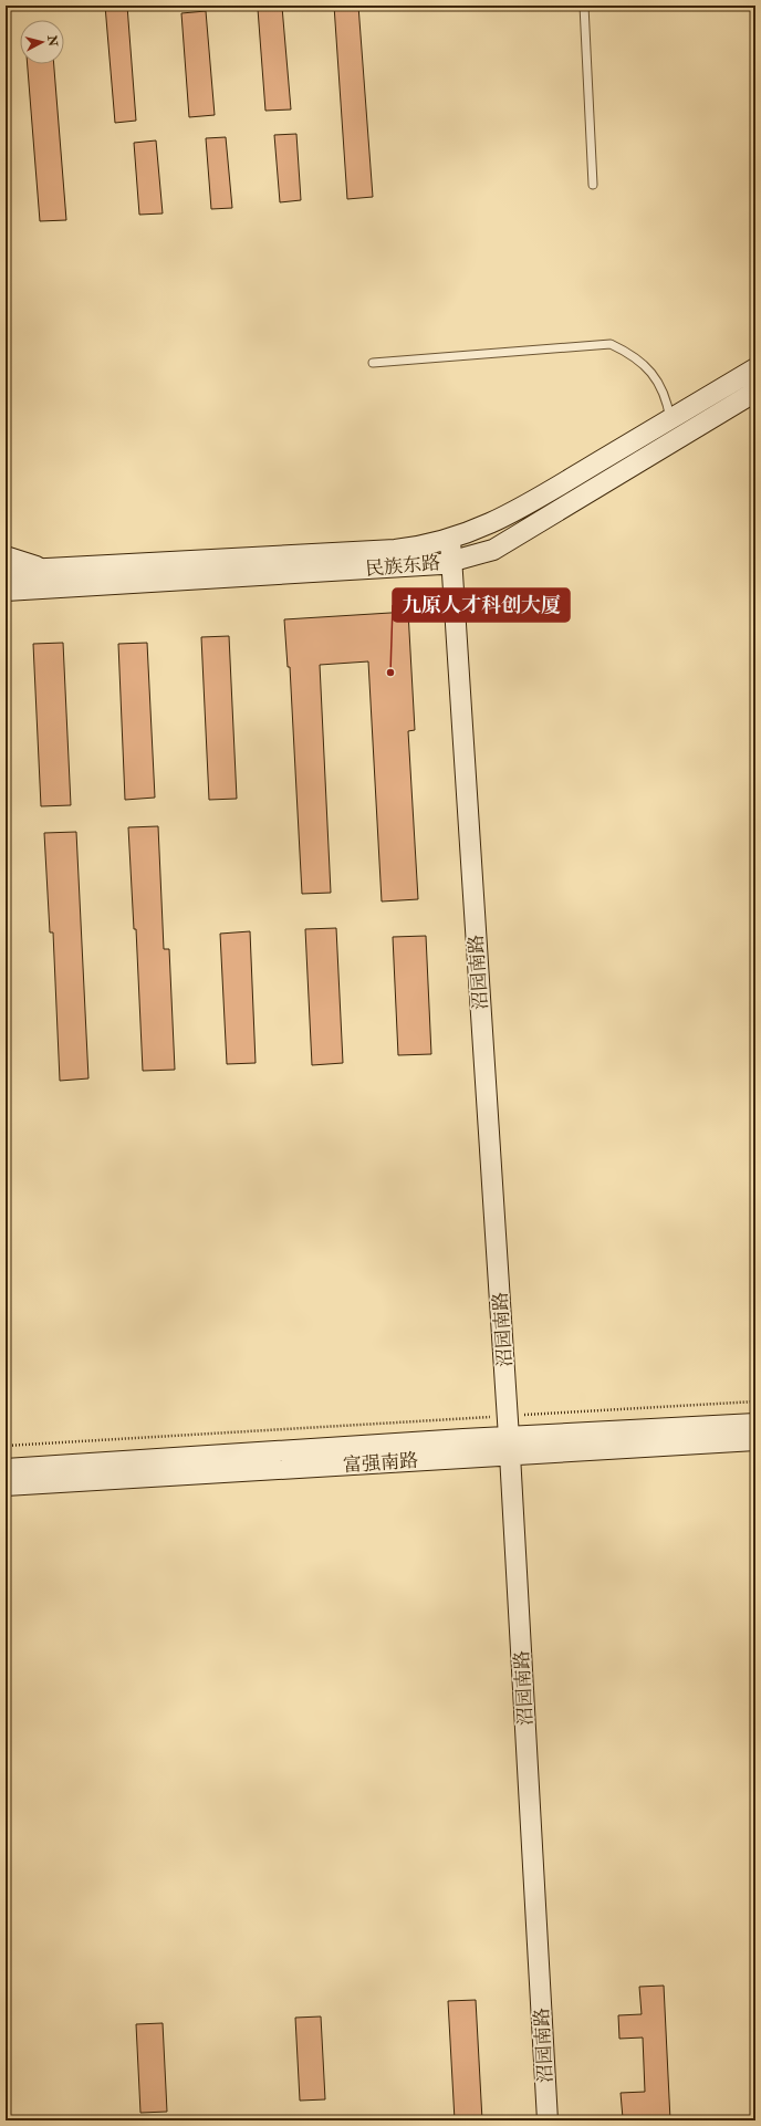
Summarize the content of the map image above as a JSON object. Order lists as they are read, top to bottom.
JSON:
{
  "streets": {
    "main road": ["民族东路", "沼园南路", "富强南路"]
  },
  "crossings": [
    ["民族东路", "沼园南路"],
    ["沼园南路", "富强南路"]
  ],
  "places": ["九原人才科创大厦"],
  "north": "right"
}
